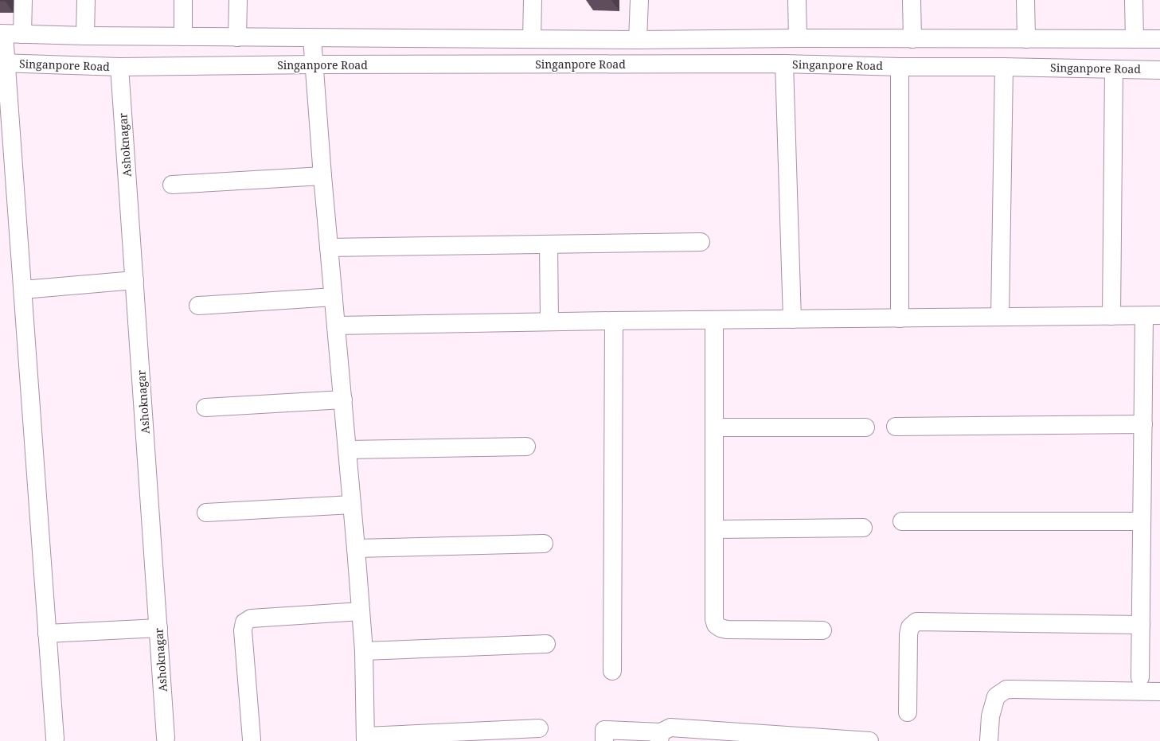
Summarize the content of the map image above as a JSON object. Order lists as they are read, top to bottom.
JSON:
{
  "streets": {
    "street": ["Singanpore Road", "Ashoknagar"]
  },
  "crossings": [
    ["Singanpore Road", "Ashoknagar"]
  ]
}
